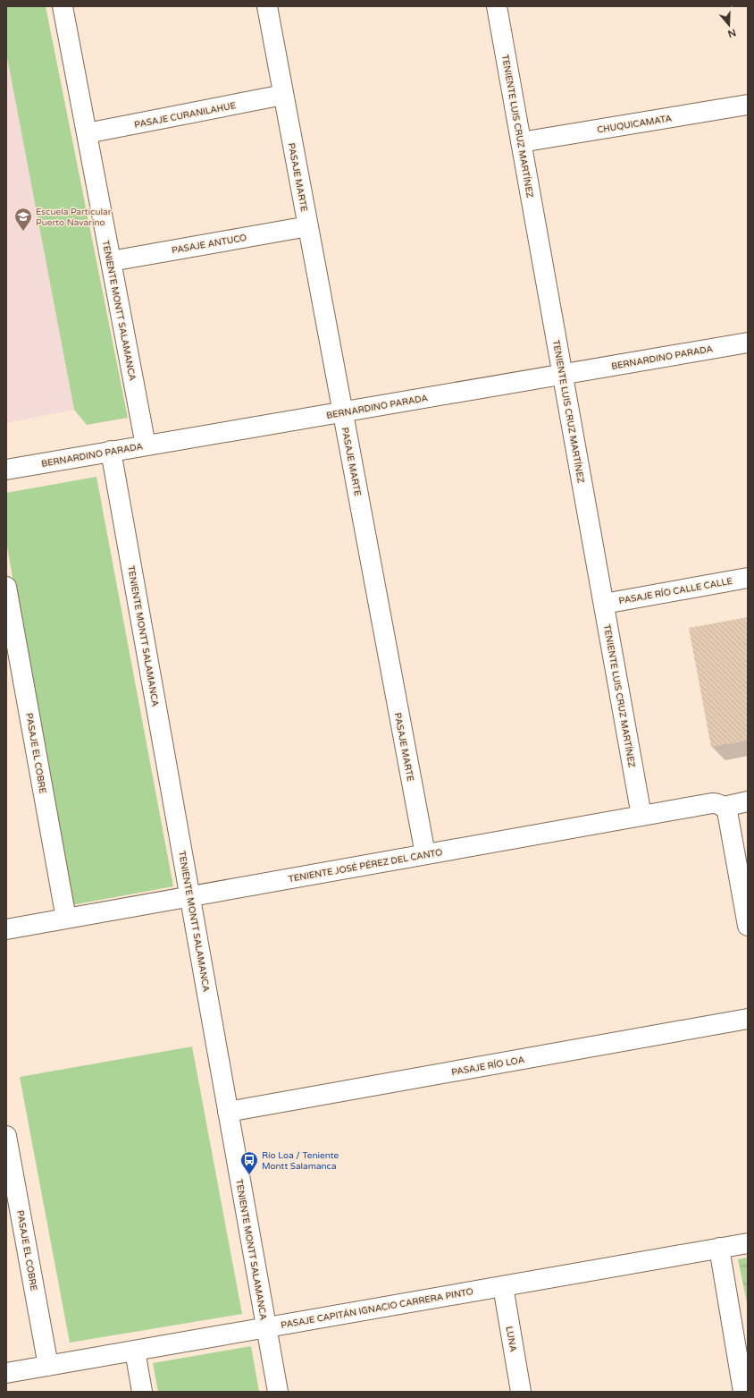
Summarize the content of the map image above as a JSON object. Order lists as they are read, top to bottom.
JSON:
{
  "streets": {
    "street": [
      "PASAJE CURANILAHUE",
      "CHUQUICAMATA",
      "TENIENTE LUIS CRUZ MARTÍNEZ",
      "PASAJE MARTE",
      "PASAJE ANTUCO",
      "TENIENTE MONTT SALAMANCA",
      "BERNARDINO PARADA",
      "PASAJE RÍO CALLE CALLE",
      "PASAJE EL COBRE",
      "TENIENTE JOSÉ PÉREZ DEL CANTO",
      "PASAJE RÍO LOA",
      "PASAJE CAPITÁN IGNACIO CARRERA PINTO",
      "LUNA"
    ]
  },
  "crossings": [
    ["PASAJE CURANILAHUE", "PASAJE MARTE"],
    ["PASAJE CURANILAHUE", "TENIENTE MONTT SALAMANCA"],
    ["CHUQUICAMATA", "TENIENTE LUIS CRUZ MARTÍNEZ"],
    ["TENIENTE LUIS CRUZ MARTÍNEZ", "BERNARDINO PARADA"],
    ["TENIENTE LUIS CRUZ MARTÍNEZ", "PASAJE RÍO CALLE CALLE"],
    ["TENIENTE LUIS CRUZ MARTÍNEZ", "TENIENTE JOSÉ PÉREZ DEL CANTO"],
    ["PASAJE MARTE", "PASAJE ANTUCO"],
    ["PASAJE MARTE", "BERNARDINO PARADA"],
    ["PASAJE MARTE", "TENIENTE JOSÉ PÉREZ DEL CANTO"],
    ["PASAJE ANTUCO", "TENIENTE MONTT SALAMANCA"],
    ["TENIENTE MONTT SALAMANCA", "BERNARDINO PARADA"],
    ["TENIENTE MONTT SALAMANCA", "TENIENTE JOSÉ PÉREZ DEL CANTO"],
    ["TENIENTE MONTT SALAMANCA", "PASAJE RÍO LOA"],
    ["TENIENTE MONTT SALAMANCA", "PASAJE CAPITÁN IGNACIO CARRERA PINTO"],
    ["PASAJE EL COBRE", "TENIENTE JOSÉ PÉREZ DEL CANTO"],
    ["PASAJE EL COBRE", "PASAJE CAPITÁN IGNACIO CARRERA PINTO"],
    ["PASAJE CAPITÁN IGNACIO CARRERA PINTO", "LUNA"]
  ],
  "places": {
    "school or university": ["Escuela Particular Puerto Navarino"],
    "bus stop": ["Río Loa / Teniente Montt Salamanca"]
  },
  "north": "bottom"
}
